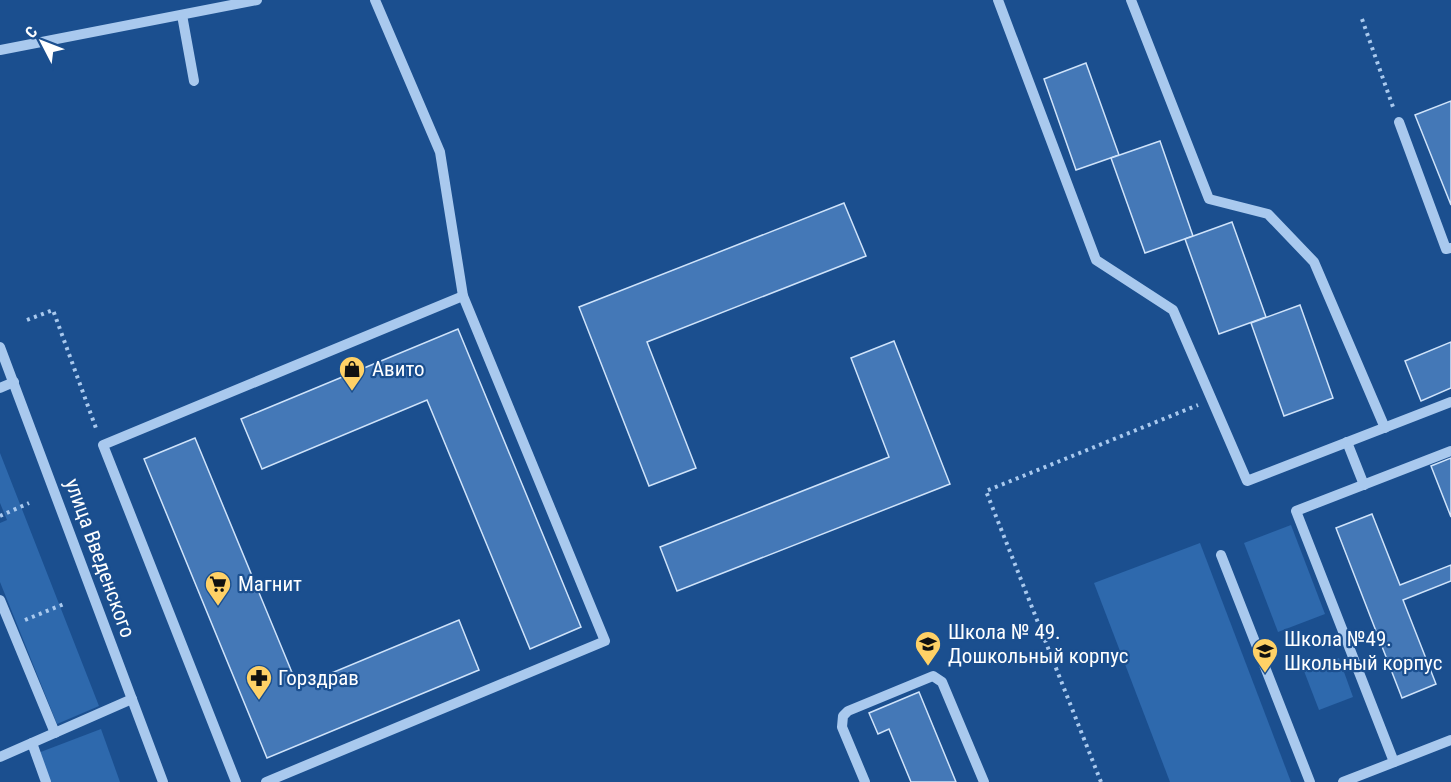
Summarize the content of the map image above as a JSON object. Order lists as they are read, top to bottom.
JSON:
{
  "streets": {
    "street": ["улица Введенского"]
  },
  "places": {
    "shop": ["Авито"],
    "supermarket": ["Магнит"],
    "school or university": ["Школа № 49. Дошкольный корпус", "Школа №49. Школьный корпус"],
    "pharmacy": ["Горздрав"]
  },
  "north": "top left"
}
